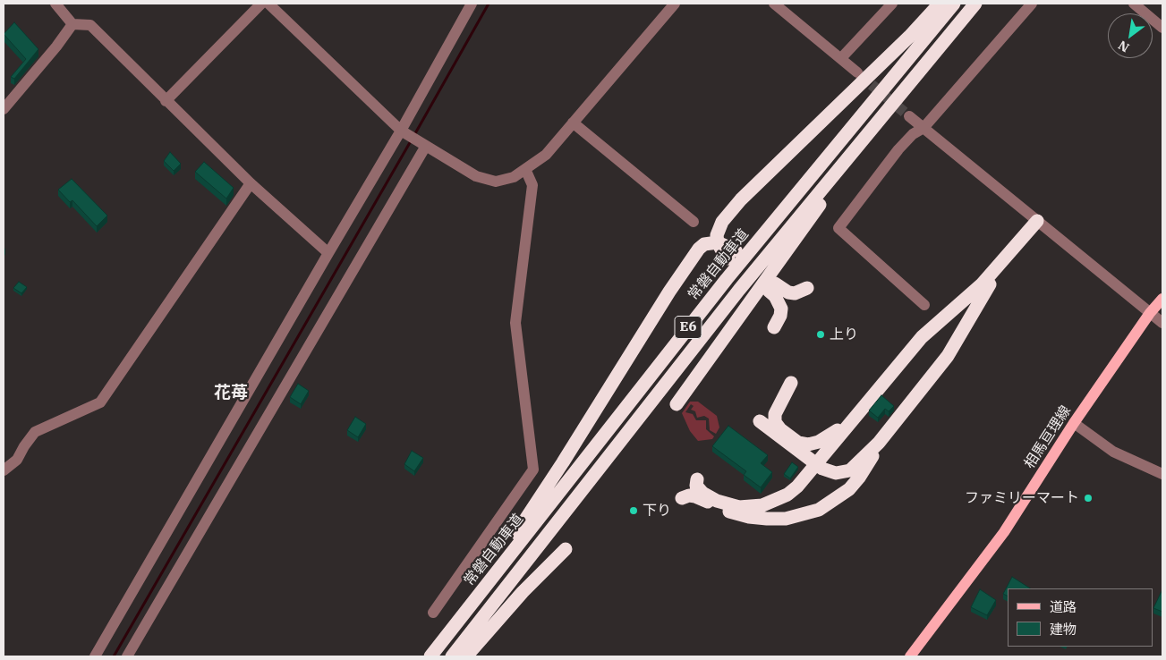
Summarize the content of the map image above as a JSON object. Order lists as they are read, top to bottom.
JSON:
{
  "streets": {
    "highway": ["常磐自動車道", "E6"],
    "main road": ["相馬亘理線"]
  },
  "districts": ["花苺"],
  "places": ["上り", "ファミリーマート", "下り"],
  "legend": ["道路", "建物"],
  "north": "bottom left"
}
